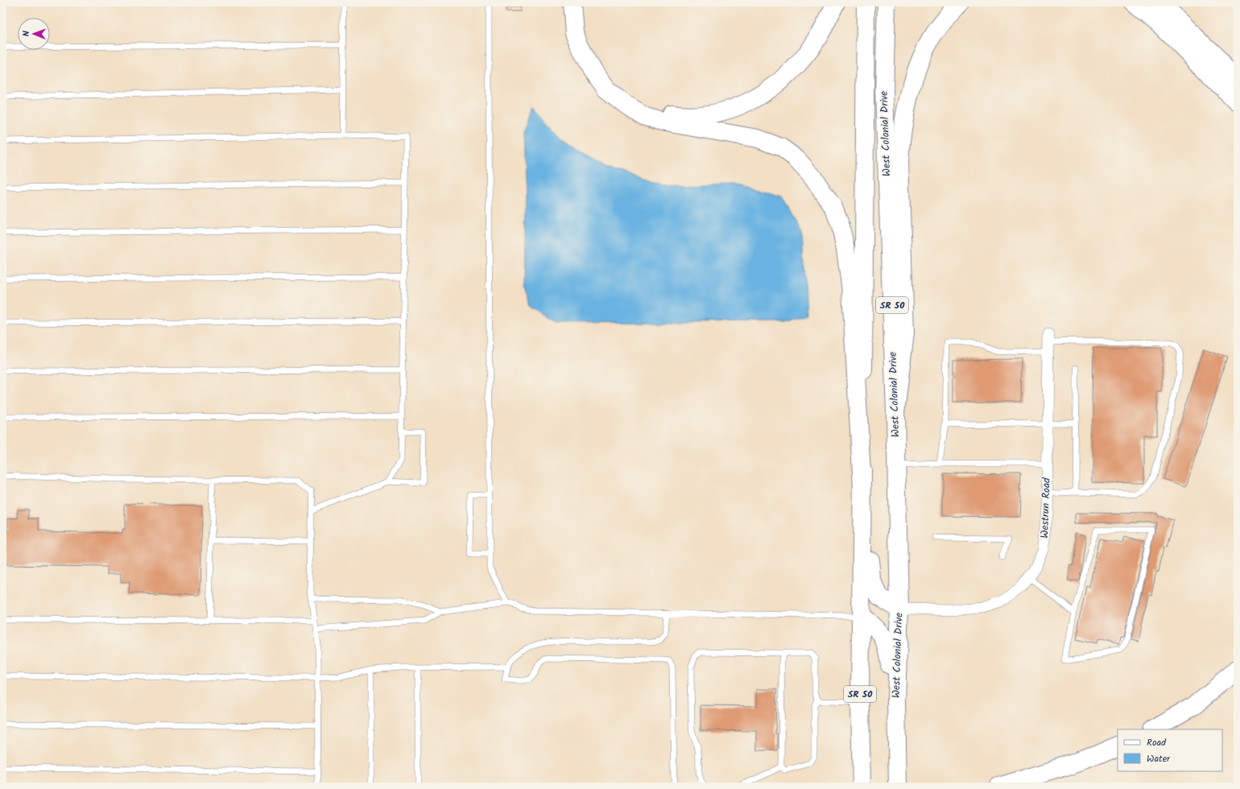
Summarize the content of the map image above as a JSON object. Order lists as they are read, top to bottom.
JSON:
{
  "streets": {
    "highway": ["West Colonial Drive", "SR 50"],
    "street": ["Westrun Road"]
  },
  "crossings": [
    ["West Colonial Drive", "Westrun Road"]
  ],
  "legend": ["Road", "Water"],
  "north": "left"
}
